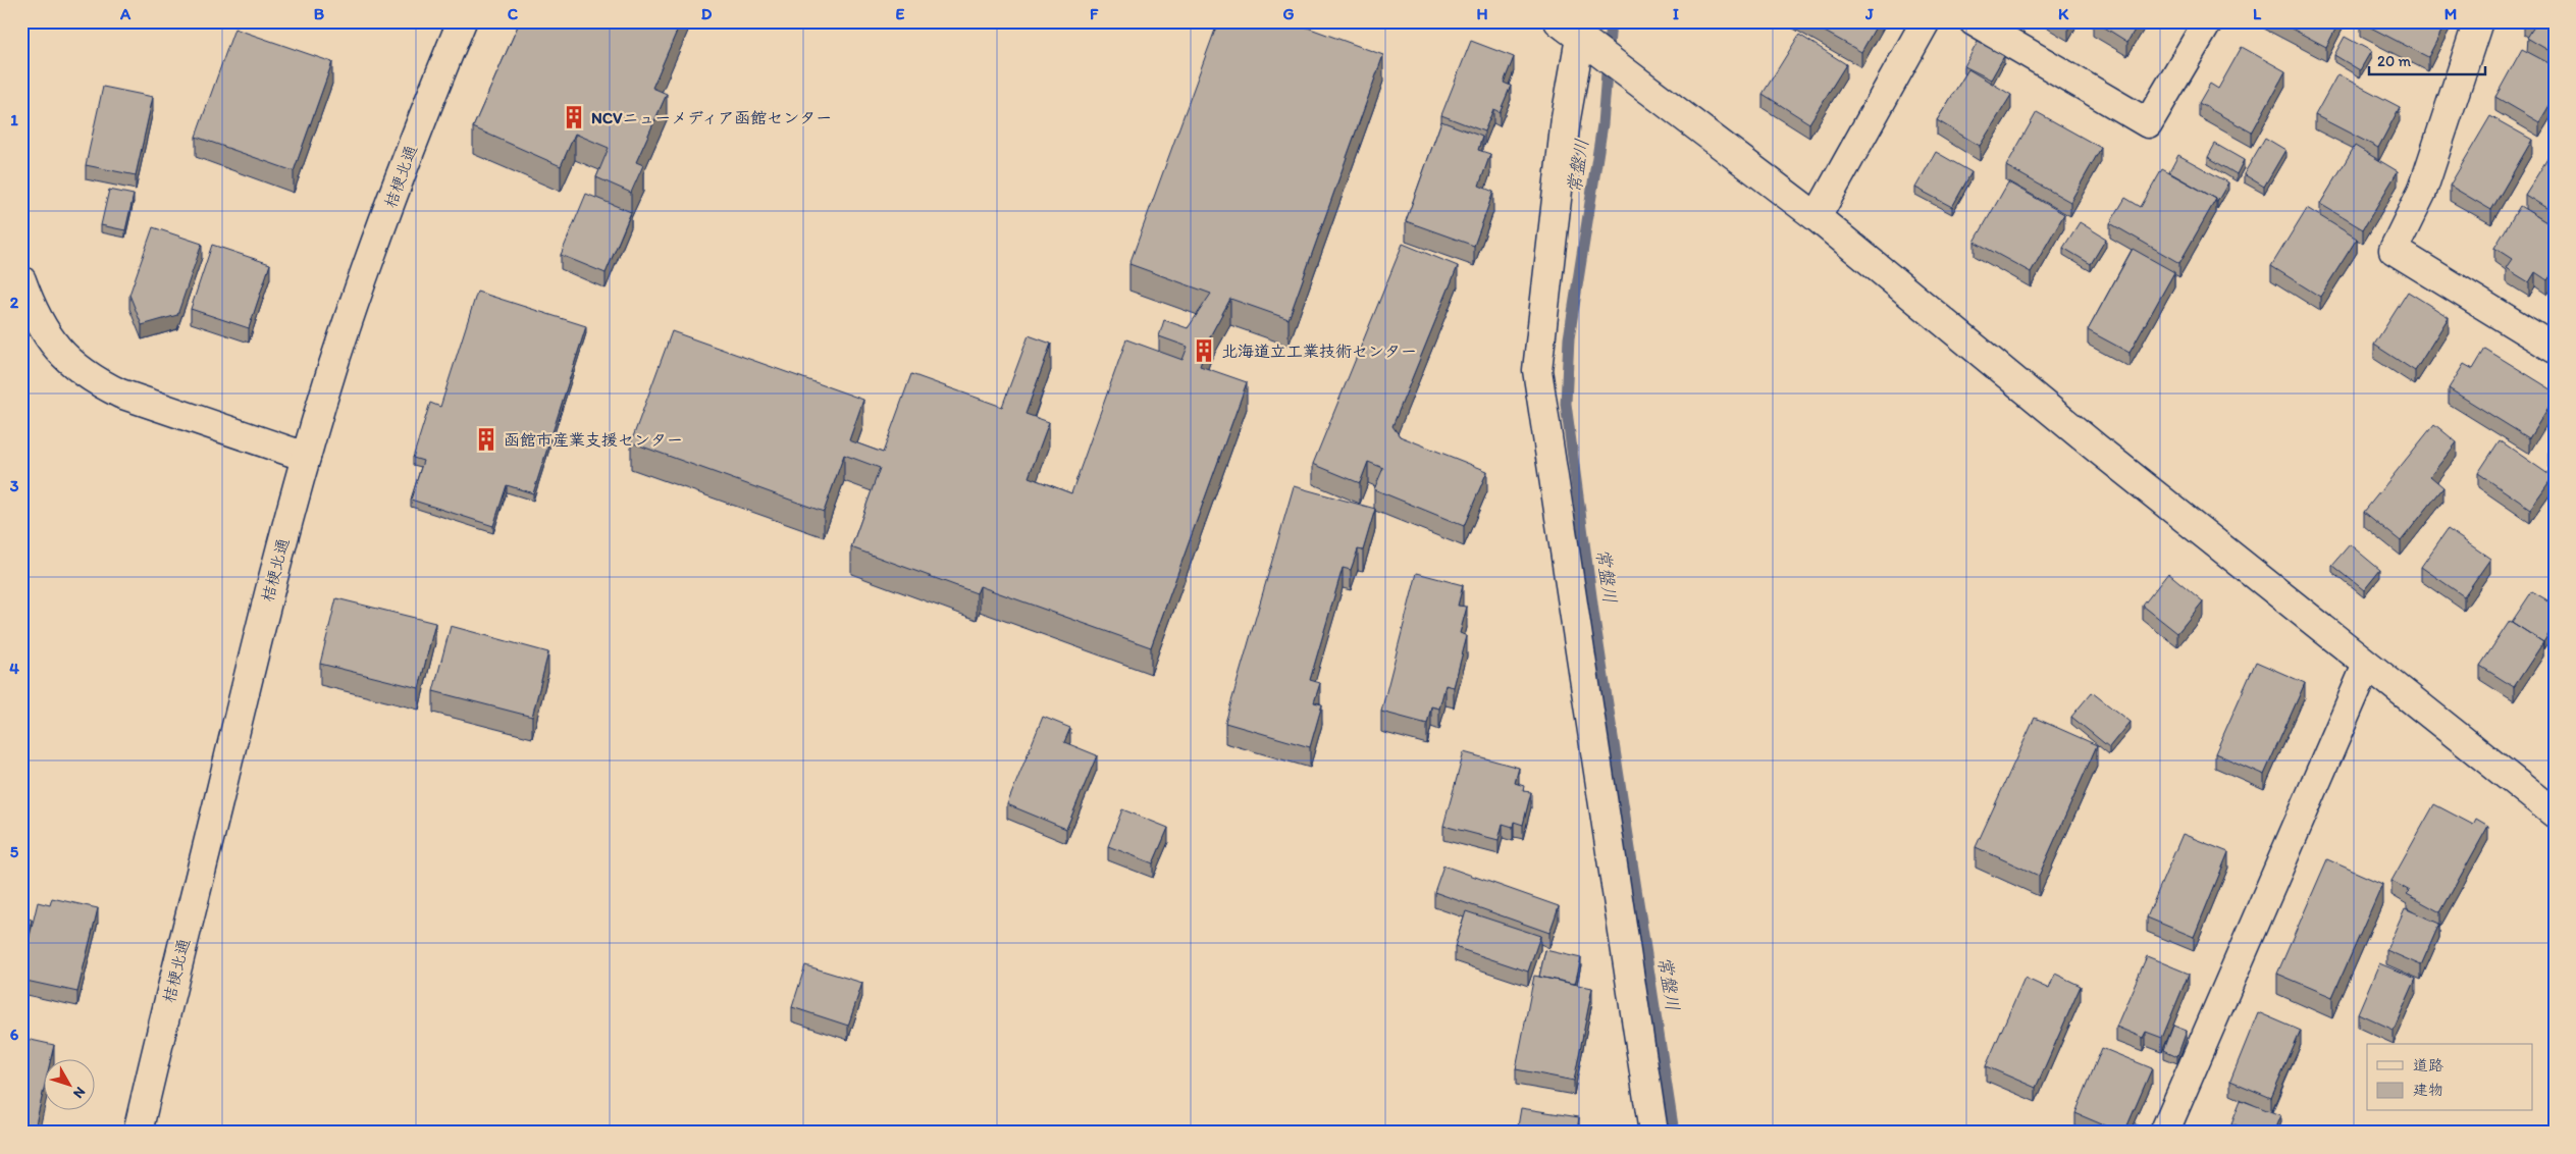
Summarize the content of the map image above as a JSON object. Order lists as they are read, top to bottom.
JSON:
{
  "streets": {
    "street": ["桔梗北通"]
  },
  "water": ["常盤川"],
  "places": {
    "building": ["NCVニューメディア函館センター", "北海道立工業技術センター", "函館市産業支援センター"]
  },
  "legend": ["道路", "建物"],
  "scale_bar": "20 m",
  "north": "bottom right",
  "grid": {
    "columns": [
      "A",
      "B",
      "C",
      "D",
      "E",
      "F",
      "G",
      "H",
      "I",
      "J",
      "K",
      "L",
      "M"
    ],
    "rows": [
      "1",
      "2",
      "3",
      "4",
      "5",
      "6"
    ]
  }
}
